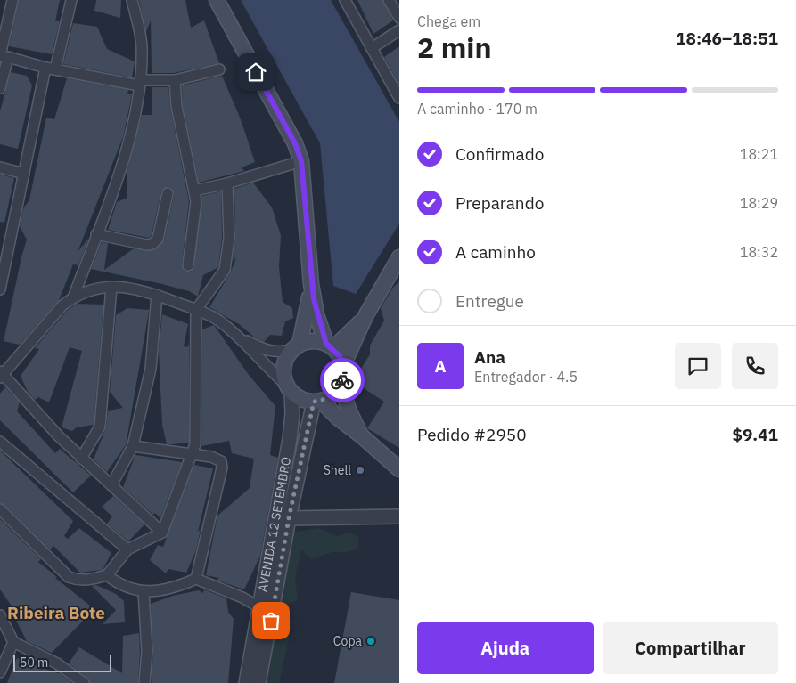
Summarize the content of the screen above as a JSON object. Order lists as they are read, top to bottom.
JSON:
{
  "streets": {
    "street": ["AVENIDA 12 SETEMBRO"]
  },
  "districts": ["Ribeira Bote"],
  "places": ["Shell", "Copa"],
  "scale_bar": "50 m",
  "page": {
    "heading": ["2 min", "Chega em", "18:46–18:51"],
    "panel": [
      "Ana",
      "Entregador · 4.5",
      "Pedido #2950",
      "$9.41"
    ],
    "bar": "A caminho · 170 m",
    "list": [
      ["Confirmado", "18:21"],
      ["Preparando", "18:29"],
      ["A caminho", "18:32"],
      "Entregue"
    ],
    "round": "A",
    "buttons": ["Ajuda", "Compartilhar"],
    "scale": "50 m"
  }
}
